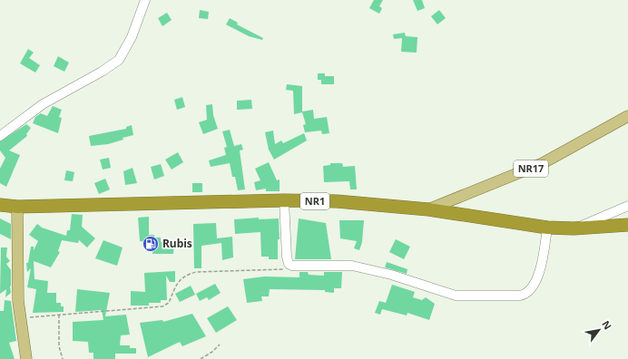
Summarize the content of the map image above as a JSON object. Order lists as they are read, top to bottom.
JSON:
{
  "streets": {
    "highway": ["NR1"],
    "main road": ["NR17"]
  },
  "crossings": [
    ["NR17", "NR1"]
  ],
  "places": {
    "fuel station": ["Rubis"]
  },
  "north": "top right"
}
